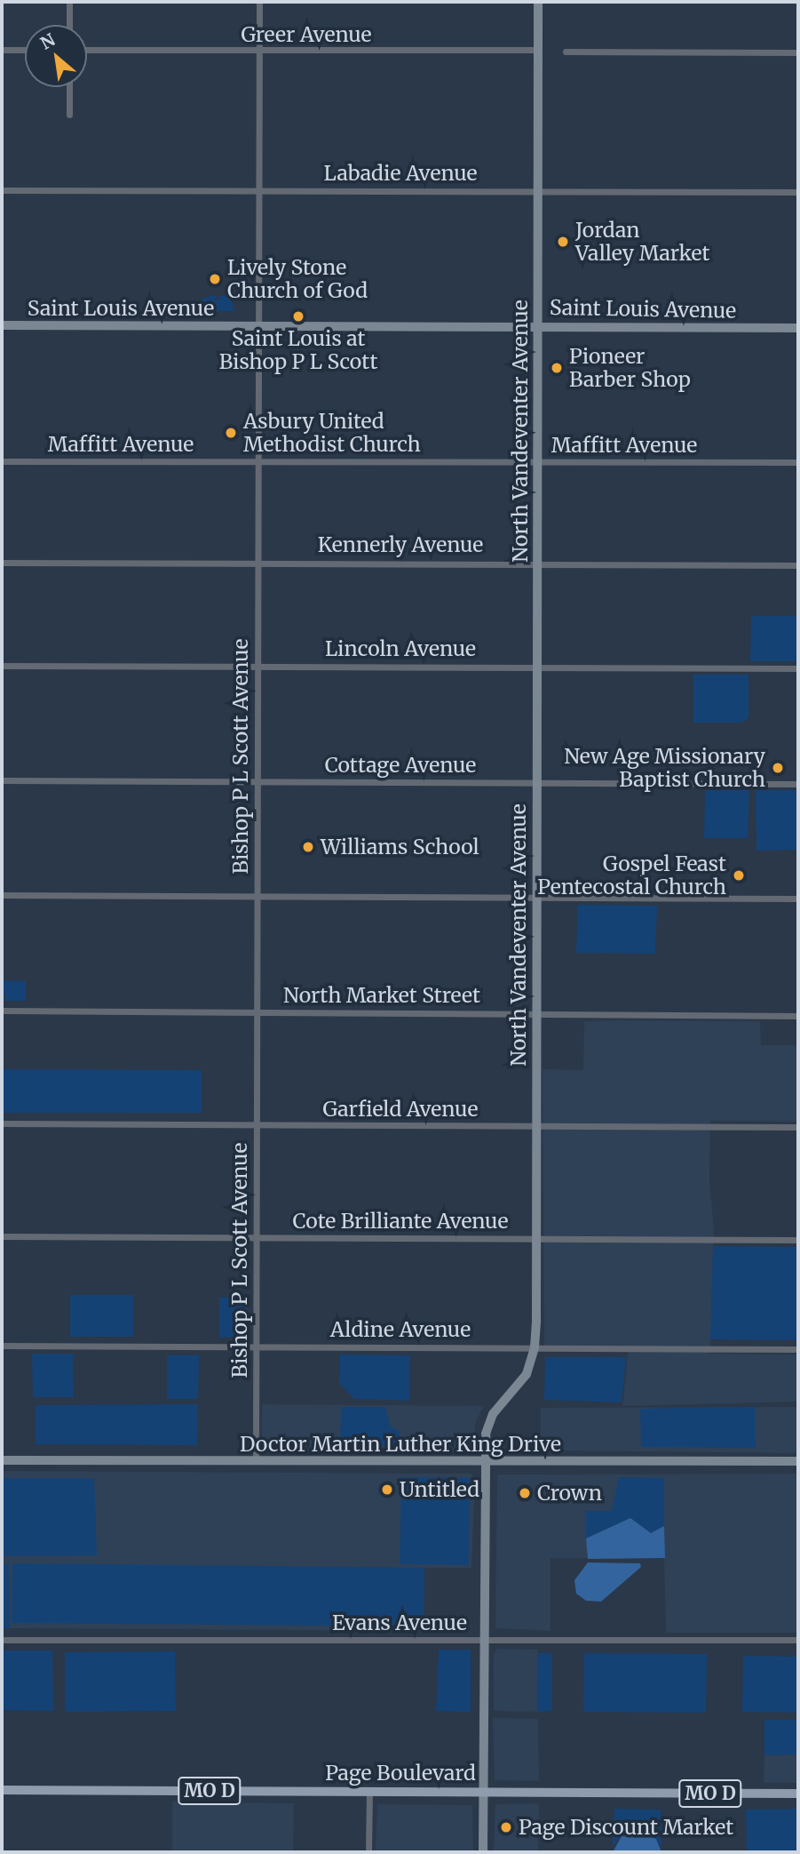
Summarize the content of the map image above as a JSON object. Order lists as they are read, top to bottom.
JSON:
{
  "streets": {
    "main road": [
      "Saint Louis Avenue",
      "North Vandeventer Avenue",
      "Doctor Martin Luther King Drive",
      "Page Boulevard",
      "MO D"
    ],
    "street": [
      "Greer Avenue",
      "Labadie Avenue",
      "Maffitt Avenue",
      "Kennerly Avenue",
      "Lincoln Avenue",
      "Bishop P L Scott Avenue",
      "Cottage Avenue",
      "North Market Street",
      "Garfield Avenue",
      "Cote Brilliante Avenue",
      "Aldine Avenue",
      "Evans Avenue"
    ]
  },
  "crossings": [
    ["Greer Avenue", "North Vandeventer Avenue"],
    ["Greer Avenue", "Bishop P L Scott Avenue"],
    ["Labadie Avenue", "North Vandeventer Avenue"],
    ["Labadie Avenue", "Bishop P L Scott Avenue"],
    ["Saint Louis Avenue", "North Vandeventer Avenue"],
    ["Saint Louis Avenue", "Bishop P L Scott Avenue"],
    ["North Vandeventer Avenue", "Maffitt Avenue"],
    ["North Vandeventer Avenue", "Kennerly Avenue"],
    ["North Vandeventer Avenue", "Lincoln Avenue"],
    ["North Vandeventer Avenue", "Cottage Avenue"],
    ["North Vandeventer Avenue", "North Market Street"],
    ["North Vandeventer Avenue", "Garfield Avenue"],
    ["North Vandeventer Avenue", "Cote Brilliante Avenue"],
    ["North Vandeventer Avenue", "Aldine Avenue"],
    ["North Vandeventer Avenue", "Doctor Martin Luther King Drive"],
    ["North Vandeventer Avenue", "Evans Avenue"],
    ["North Vandeventer Avenue", "Page Boulevard"],
    ["Maffitt Avenue", "Bishop P L Scott Avenue"],
    ["Kennerly Avenue", "Bishop P L Scott Avenue"],
    ["Lincoln Avenue", "Bishop P L Scott Avenue"],
    ["Bishop P L Scott Avenue", "Cottage Avenue"],
    ["Bishop P L Scott Avenue", "North Market Street"],
    ["Bishop P L Scott Avenue", "Garfield Avenue"],
    ["Bishop P L Scott Avenue", "Cote Brilliante Avenue"],
    ["Bishop P L Scott Avenue", "Aldine Avenue"],
    ["Bishop P L Scott Avenue", "Doctor Martin Luther King Drive"]
  ],
  "places": [
    "Jordan Valley Market",
    "Lively Stone Church of God",
    "Saint Louis at Bishop P L Scott",
    "Pioneer Barber Shop",
    "Asbury United Methodist Church",
    "New Age Missionary Baptist Church",
    "Williams School",
    "Gospel Feast Pentecostal Church",
    "Untitled",
    "Crown",
    "Page Discount Market"
  ],
  "north": "top left"
}
